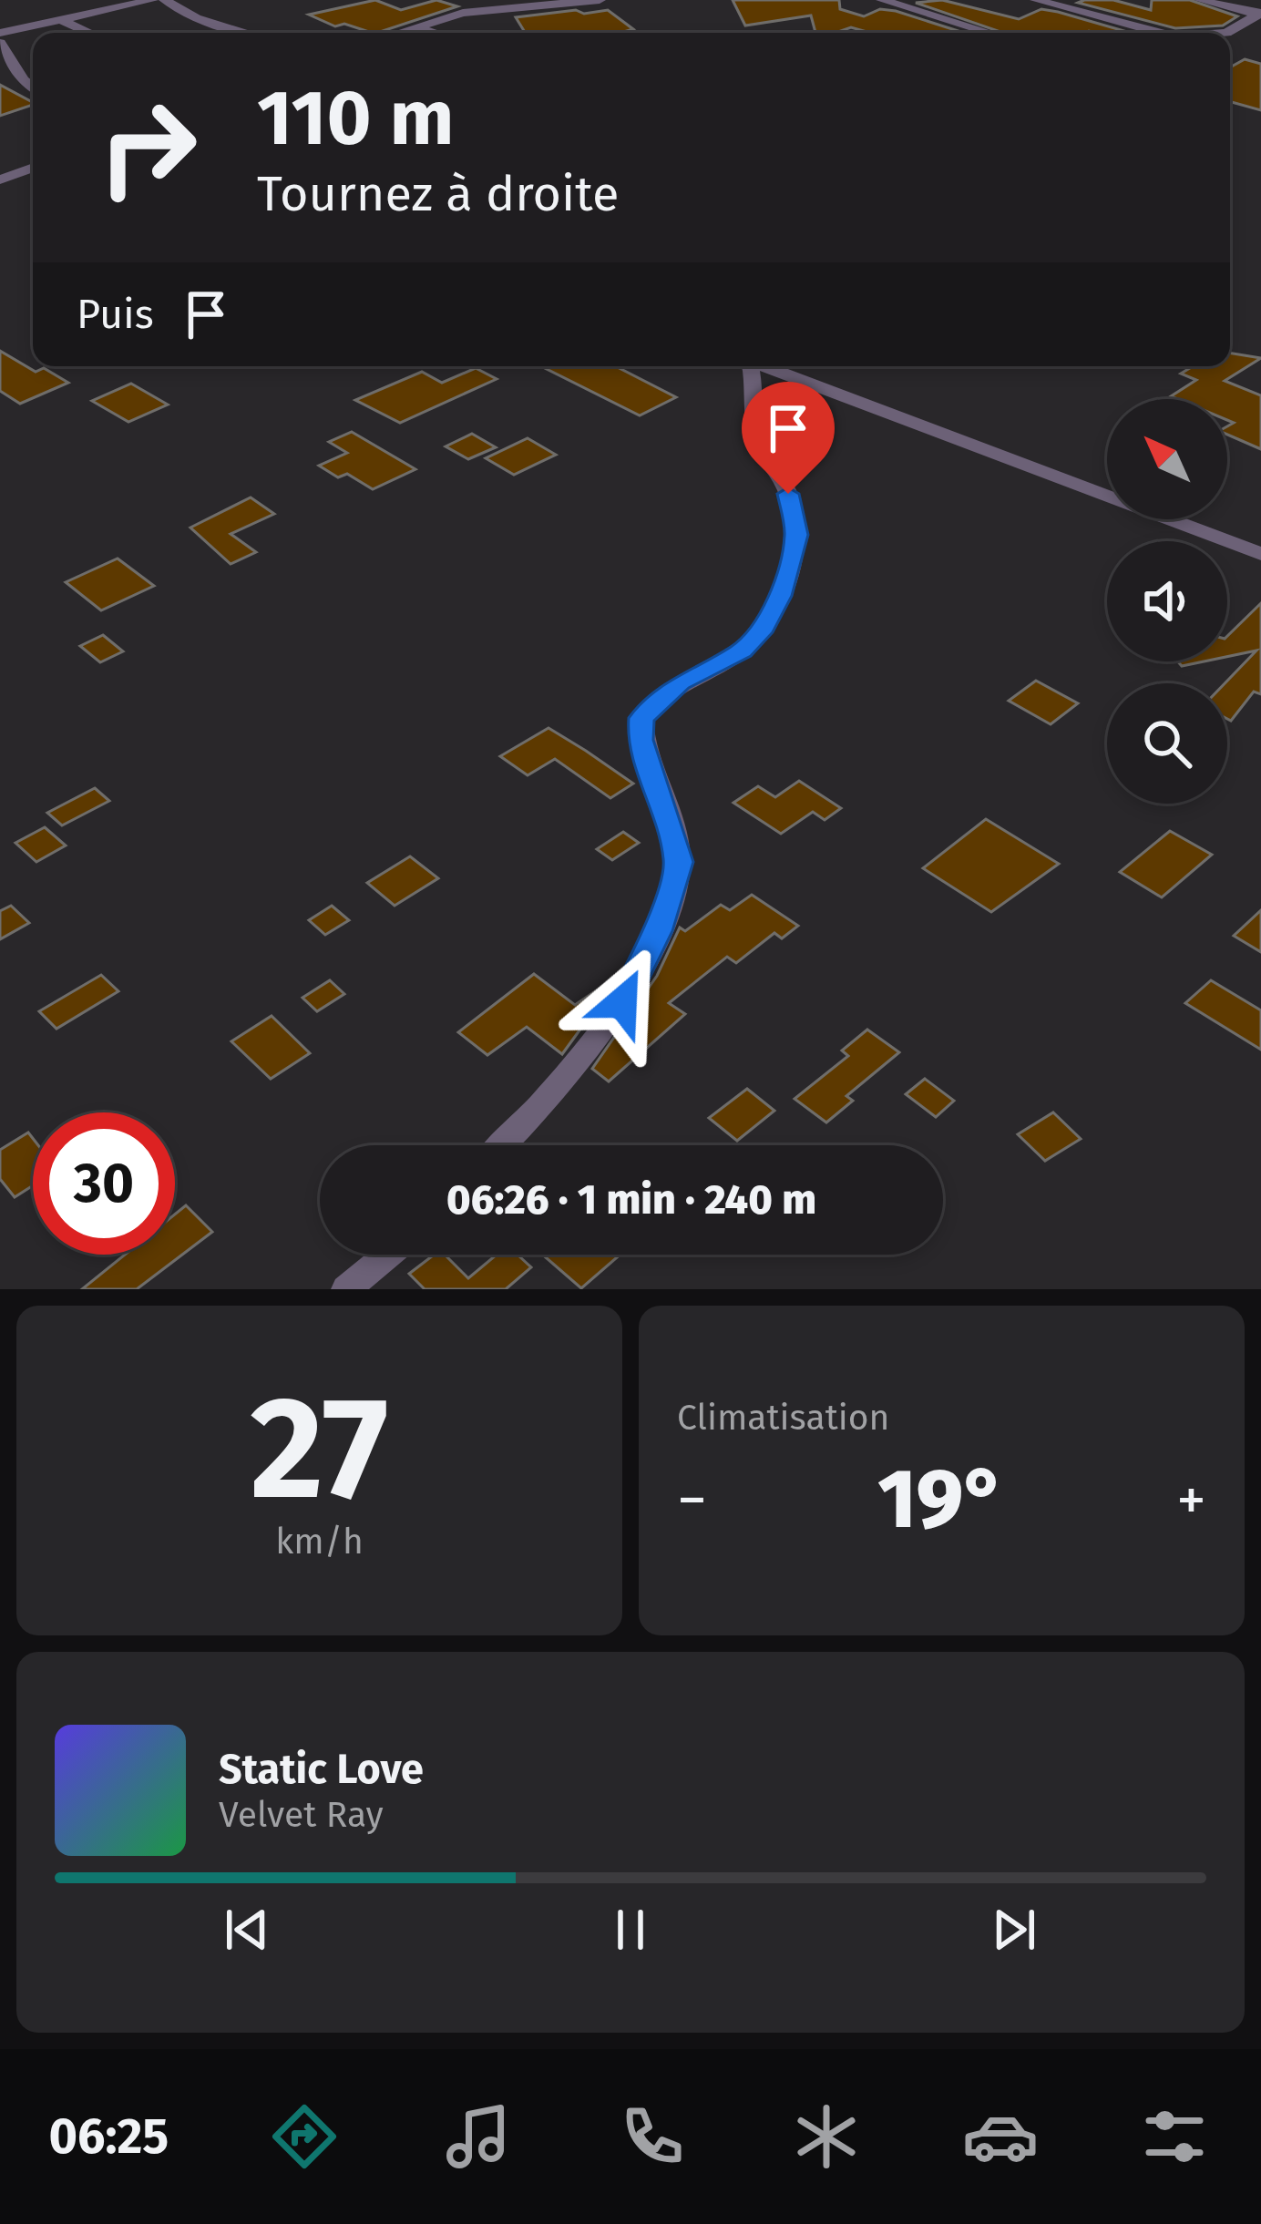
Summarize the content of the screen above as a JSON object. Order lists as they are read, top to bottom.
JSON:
{
  "north": "top left",
  "page": {
    "turn": ["110 m", "Tournez à droite"],
    "then": "Puis",
    "limit": "30",
    "trip": "06:26 · 1 min · 240 m",
    "tile": [
      ["27", "km/h"],
      "Climatisation"
    ],
    "heat": ["−", "19°", "+"],
    "song": ["Static Love", "Velvet Ray"],
    "tabs": "06:25"
  }
}
